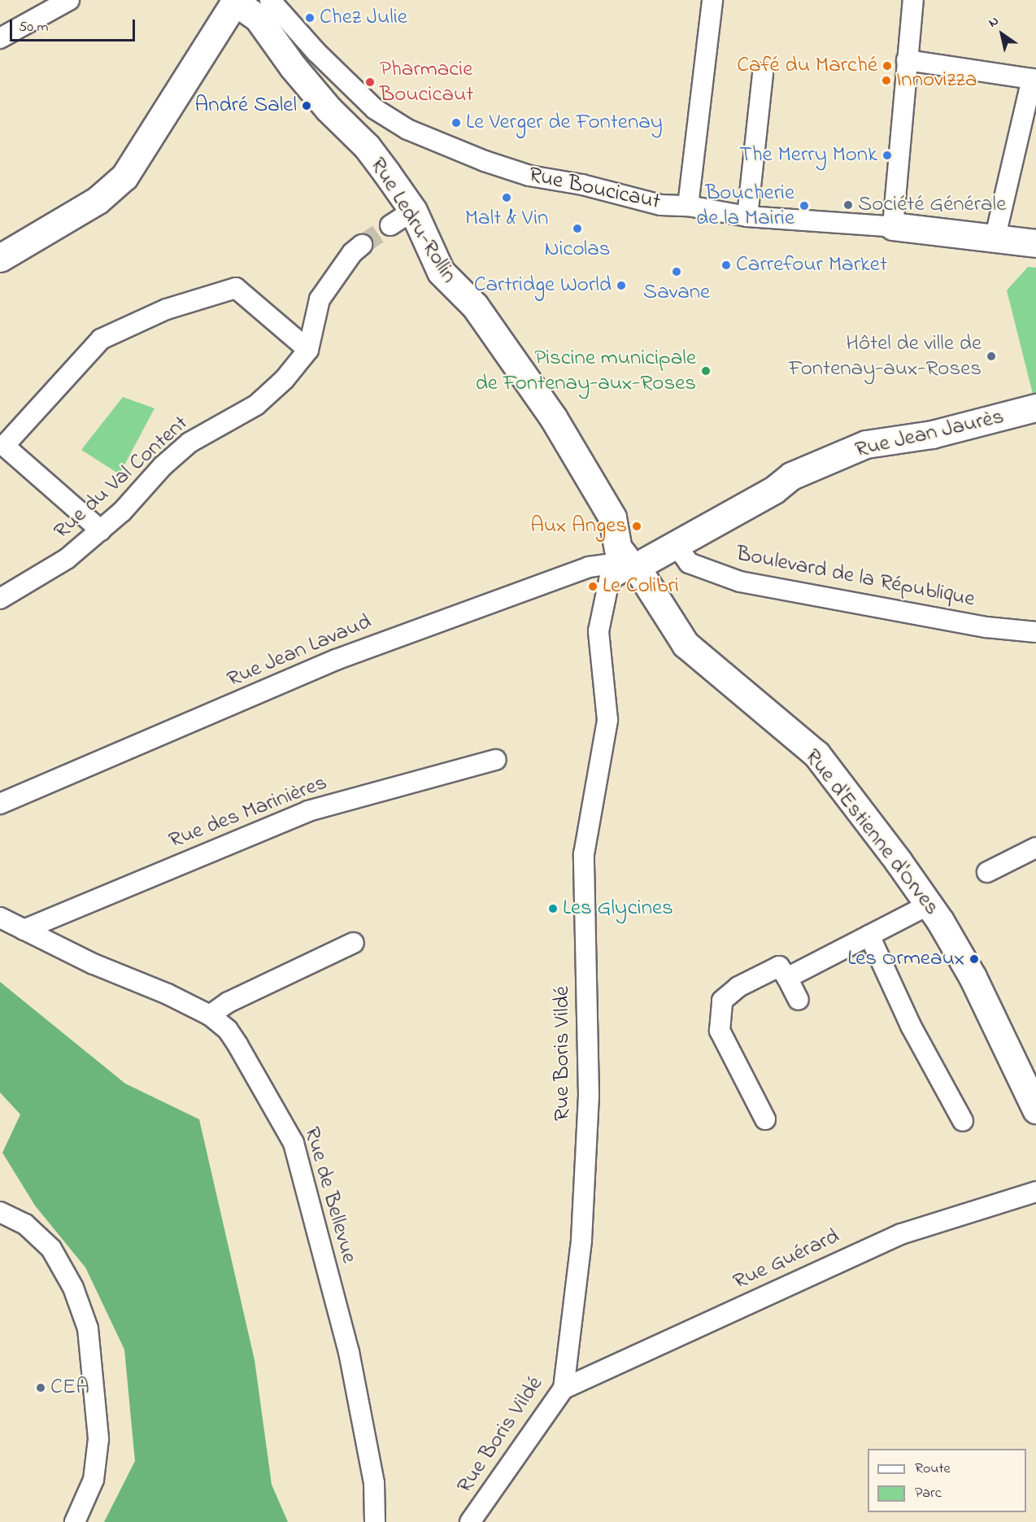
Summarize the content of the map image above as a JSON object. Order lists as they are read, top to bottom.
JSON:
{
  "streets": {
    "street": [
      "Rue Boucicaut",
      "Rue Ledru-Rollin",
      "Rue Jean Jaurès",
      "Rue du Val Content",
      "Boulevard de la République",
      "Rue Jean Lavaud",
      "Rue des Marinières",
      "Rue d'Estienne d'Orves",
      "Rue Boris Vildé",
      "Rue de Bellevue",
      "Rue Guérard"
    ]
  },
  "crossings": [
    ["Rue Ledru-Rollin", "Rue Jean Jaurès"],
    ["Rue Ledru-Rollin", "Rue Jean Lavaud"],
    ["Rue Ledru-Rollin", "Rue d'Estienne d'Orves"],
    ["Rue Ledru-Rollin", "Rue Boris Vildé"],
    ["Rue Jean Jaurès", "Boulevard de la République"],
    ["Rue Jean Jaurès", "Rue Jean Lavaud"],
    ["Rue Jean Jaurès", "Rue d'Estienne d'Orves"],
    ["Rue Jean Jaurès", "Rue Boris Vildé"],
    ["Rue Jean Lavaud", "Rue d'Estienne d'Orves"],
    ["Rue Jean Lavaud", "Rue Boris Vildé"],
    ["Rue des Marinières", "Rue de Bellevue"],
    ["Rue d'Estienne d'Orves", "Rue Boris Vildé"],
    ["Rue Boris Vildé", "Rue Guérard"]
  ],
  "places": [
    "Chez Julie",
    "Café du Marché",
    "Innovizza",
    "Pharmacie Boucicaut",
    "André Salel",
    "Le Verger de Fontenay",
    "The Merry Monk",
    "Malt & Vin",
    "Société Générale",
    "Boucherie de la Mairie",
    "Nicolas",
    "Carrefour Market",
    "Savane",
    "Cartridge World",
    "Hôtel de ville de Fontenay-aux-Roses",
    "Piscine municipale de Fontenay-aux-Roses",
    "Aux Anges",
    "Le Colibri",
    "Les Glycines",
    "Les Ormeaux",
    "CEA"
  ],
  "legend": ["Route", "Parc"],
  "scale_bar": "50 m",
  "north": "top left"
}
